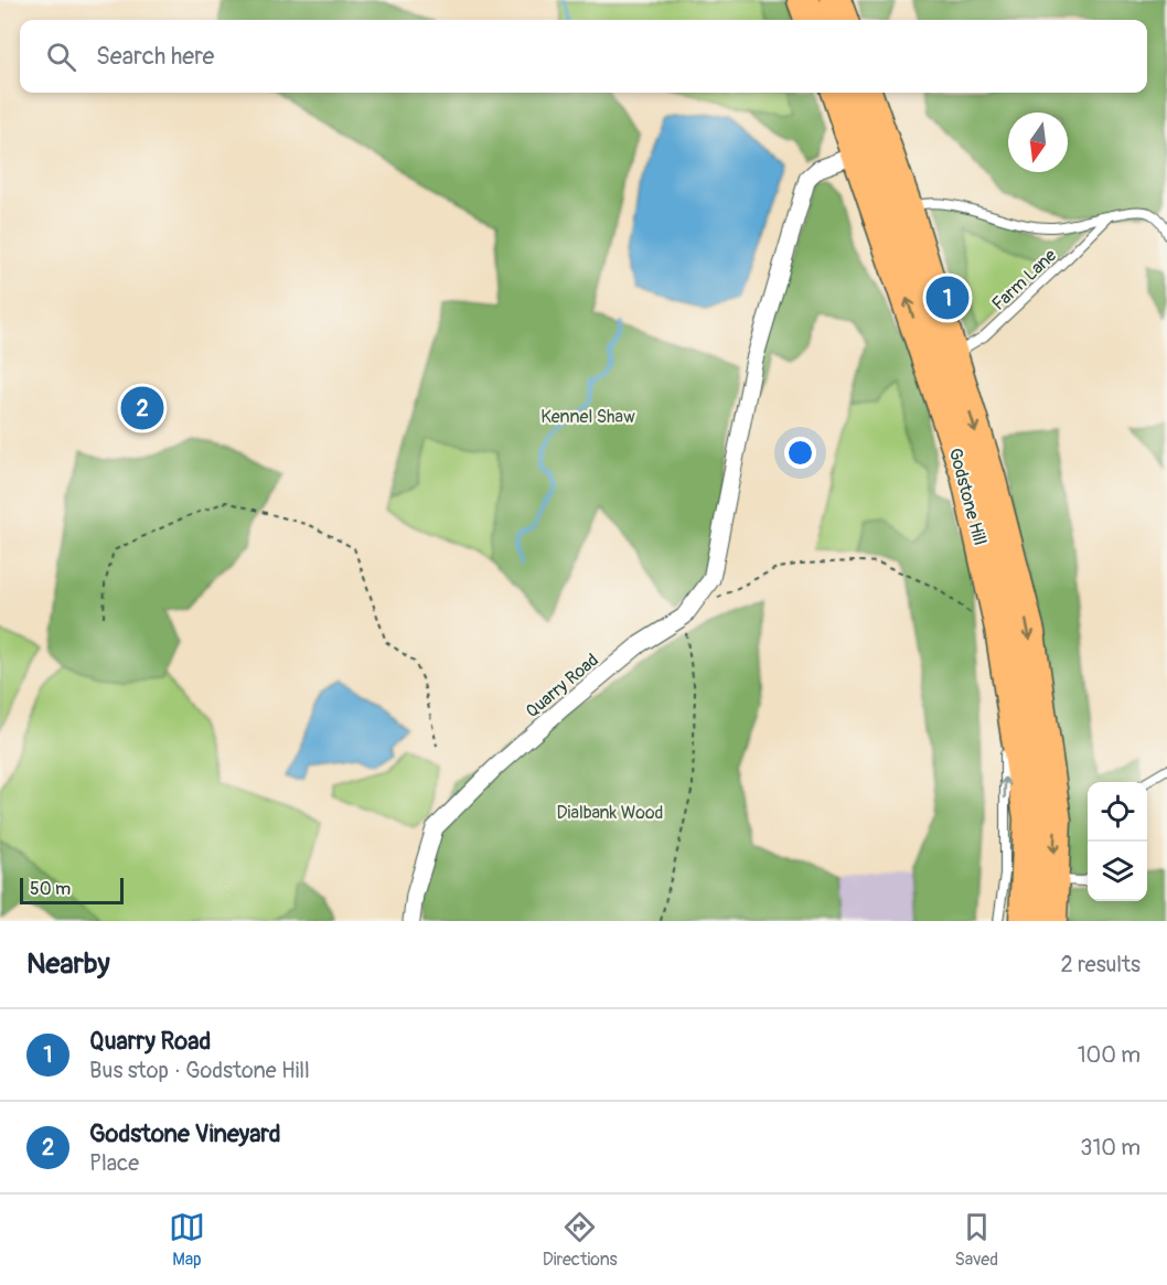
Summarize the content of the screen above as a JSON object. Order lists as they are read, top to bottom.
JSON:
{
  "streets": {
    "highway": ["Godstone Hill"],
    "street": ["Quarry Road"],
    "lane": ["Farm Lane"]
  },
  "crossings": [
    ["Farm Lane", "Godstone Hill"],
    ["Godstone Hill", "Quarry Road"]
  ],
  "parks": ["Kennel Shaw", "Dialbank Wood"],
  "scale_bar": "50 m",
  "north": "bottom",
  "page": {
    "search": "Search here",
    "pins": ["1", "2"],
    "scale": "50 m",
    "heading": ["Nearby", "2 results"],
    "list": [
      {
        "mark": "1",
        "name": "Quarry Road",
        "note": "Bus stop · Godstone Hill",
        "value": "100 m"
      },
      {
        "mark": "2",
        "name": "Godstone Vineyard",
        "note": "Place",
        "value": "310 m"
      }
    ],
    "nav": ["Map", "Directions", "Saved"]
  }
}
